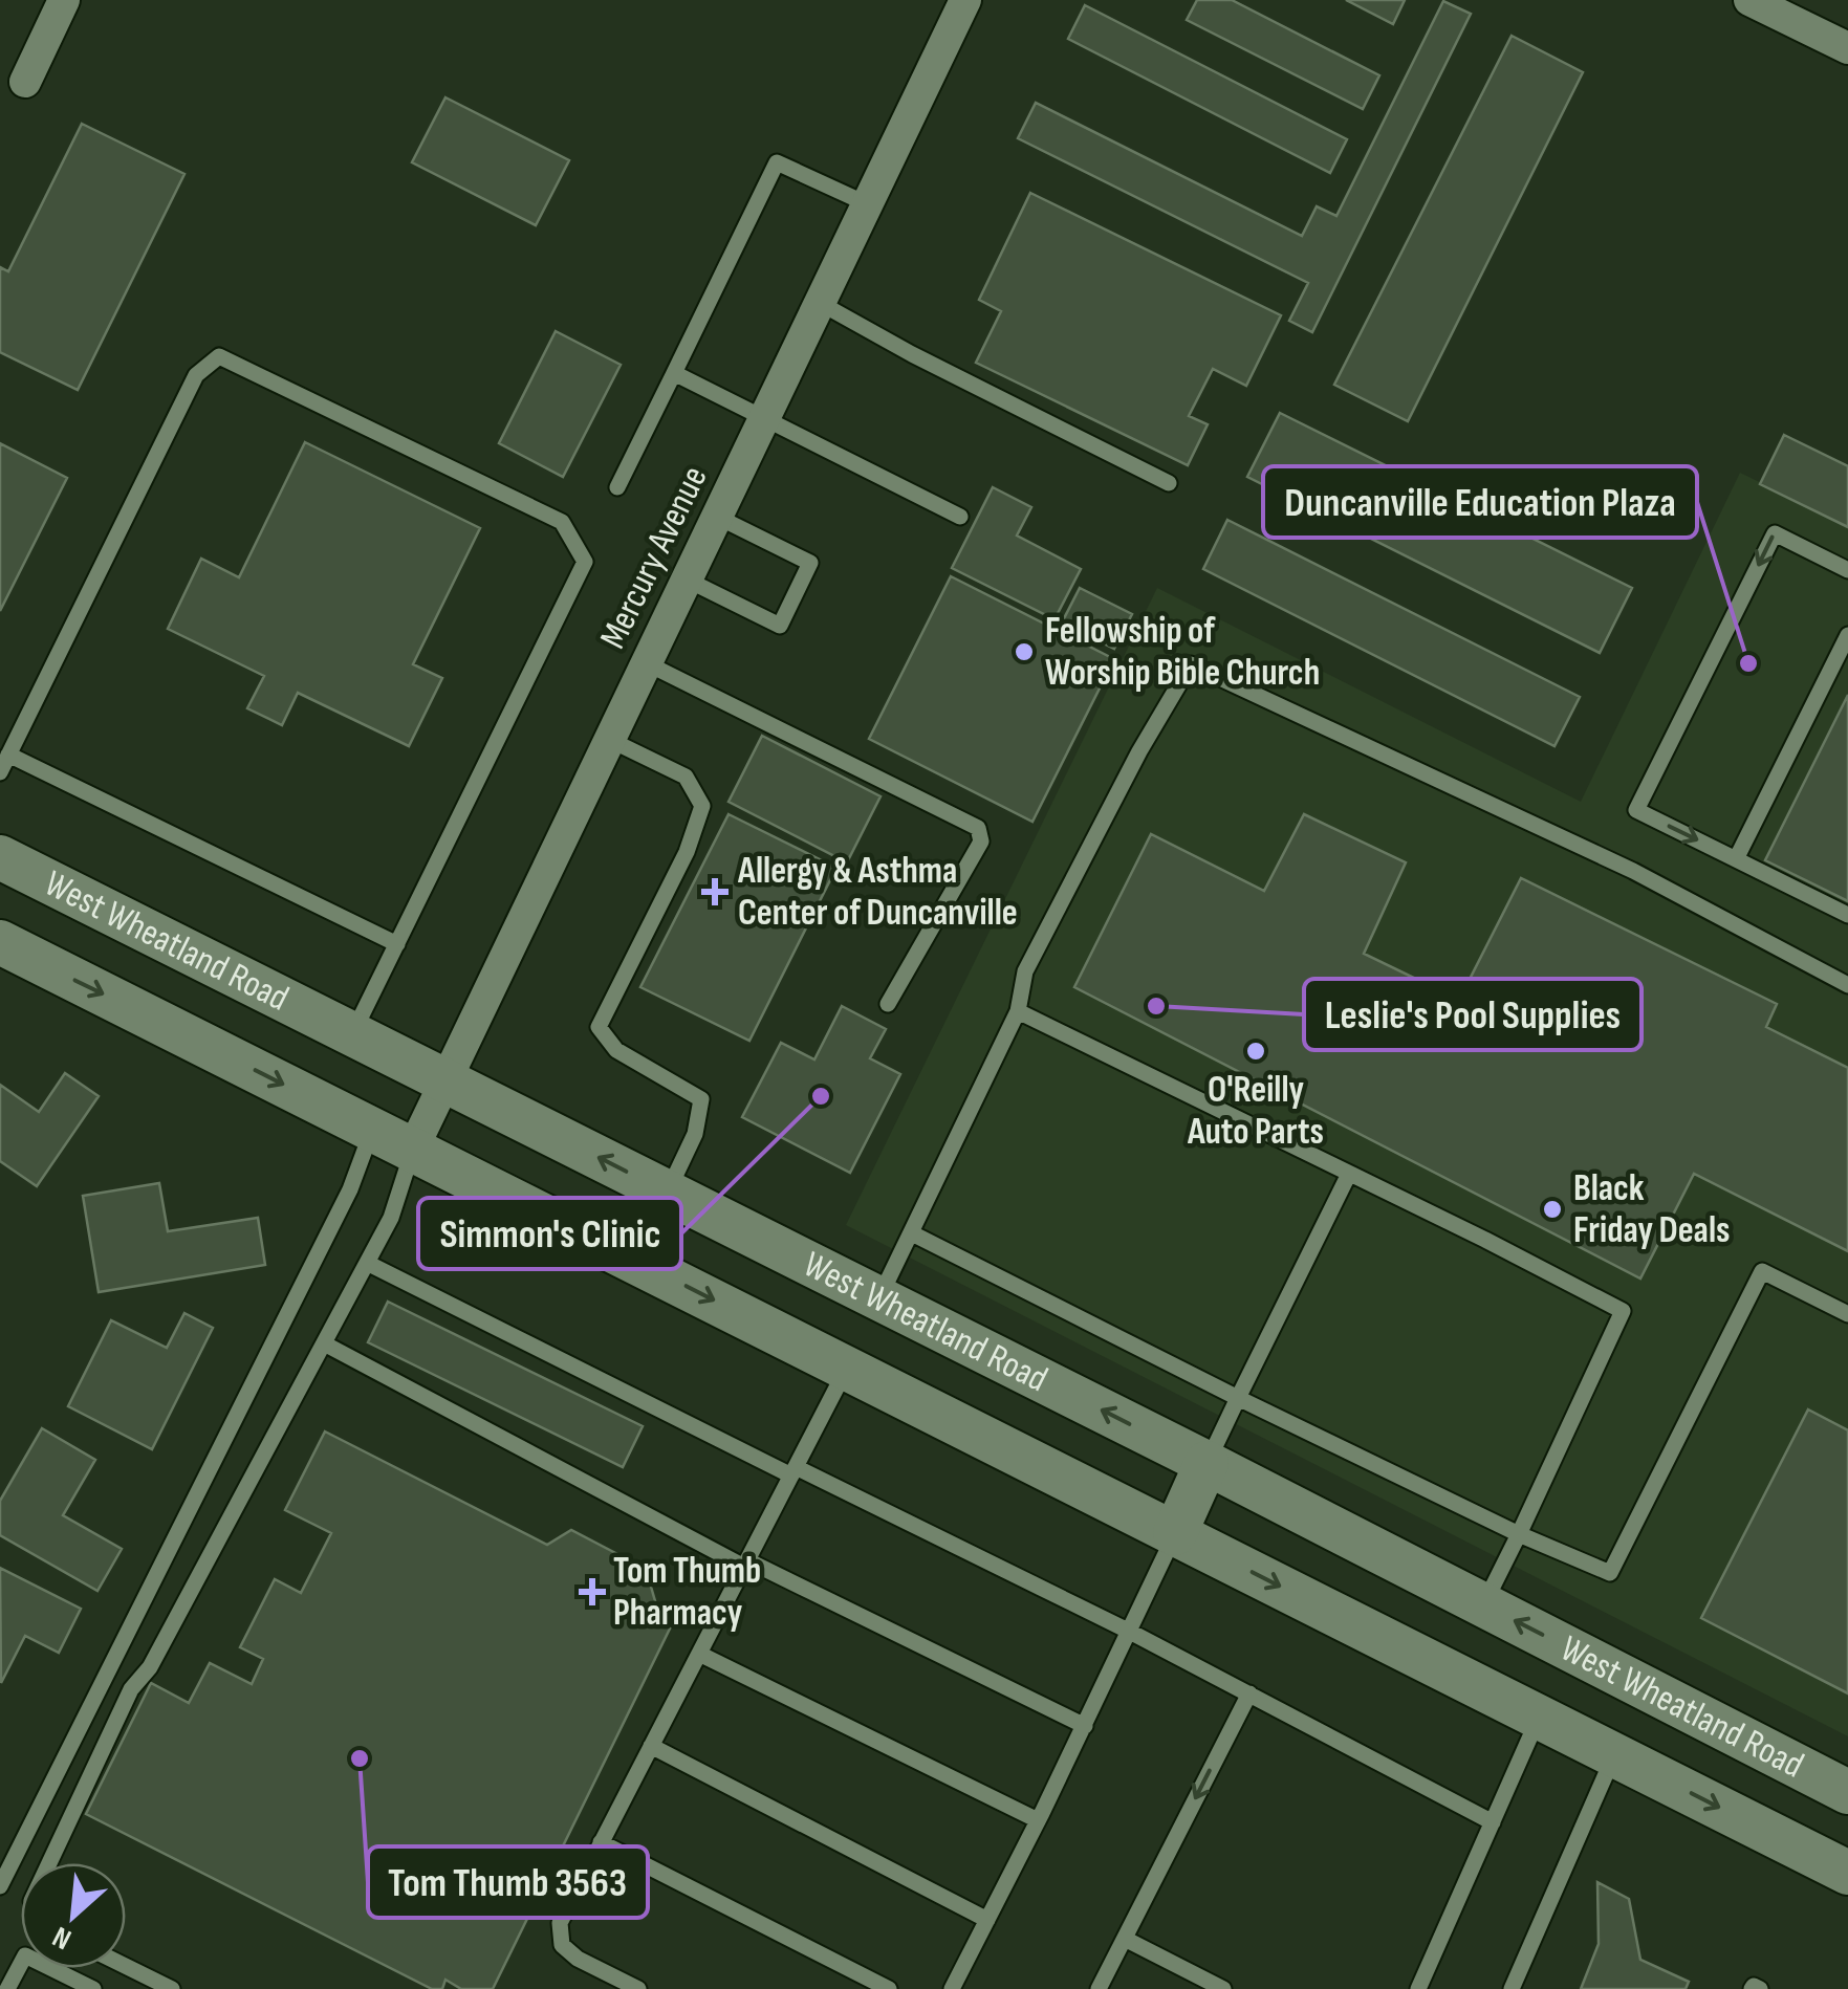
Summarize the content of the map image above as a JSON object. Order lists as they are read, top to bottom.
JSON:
{
  "streets": {
    "main road": ["West Wheatland Road"],
    "street": ["Mercury Avenue"]
  },
  "crossings": [
    ["Mercury Avenue", "West Wheatland Road"]
  ],
  "places": {
    "other": [
      "Fellowship of Worship Bible Church",
      "Duncanville Education Plaza",
      "Leslie's Pool Supplies",
      "O'Reilly Auto Parts",
      "Simmon's Clinic",
      "Black Friday Deals",
      "Tom Thumb 3563"
    ],
    "health": ["Allergy & Asthma Center of Duncanville", "Tom Thumb Pharmacy"]
  },
  "north": "bottom left"
}
